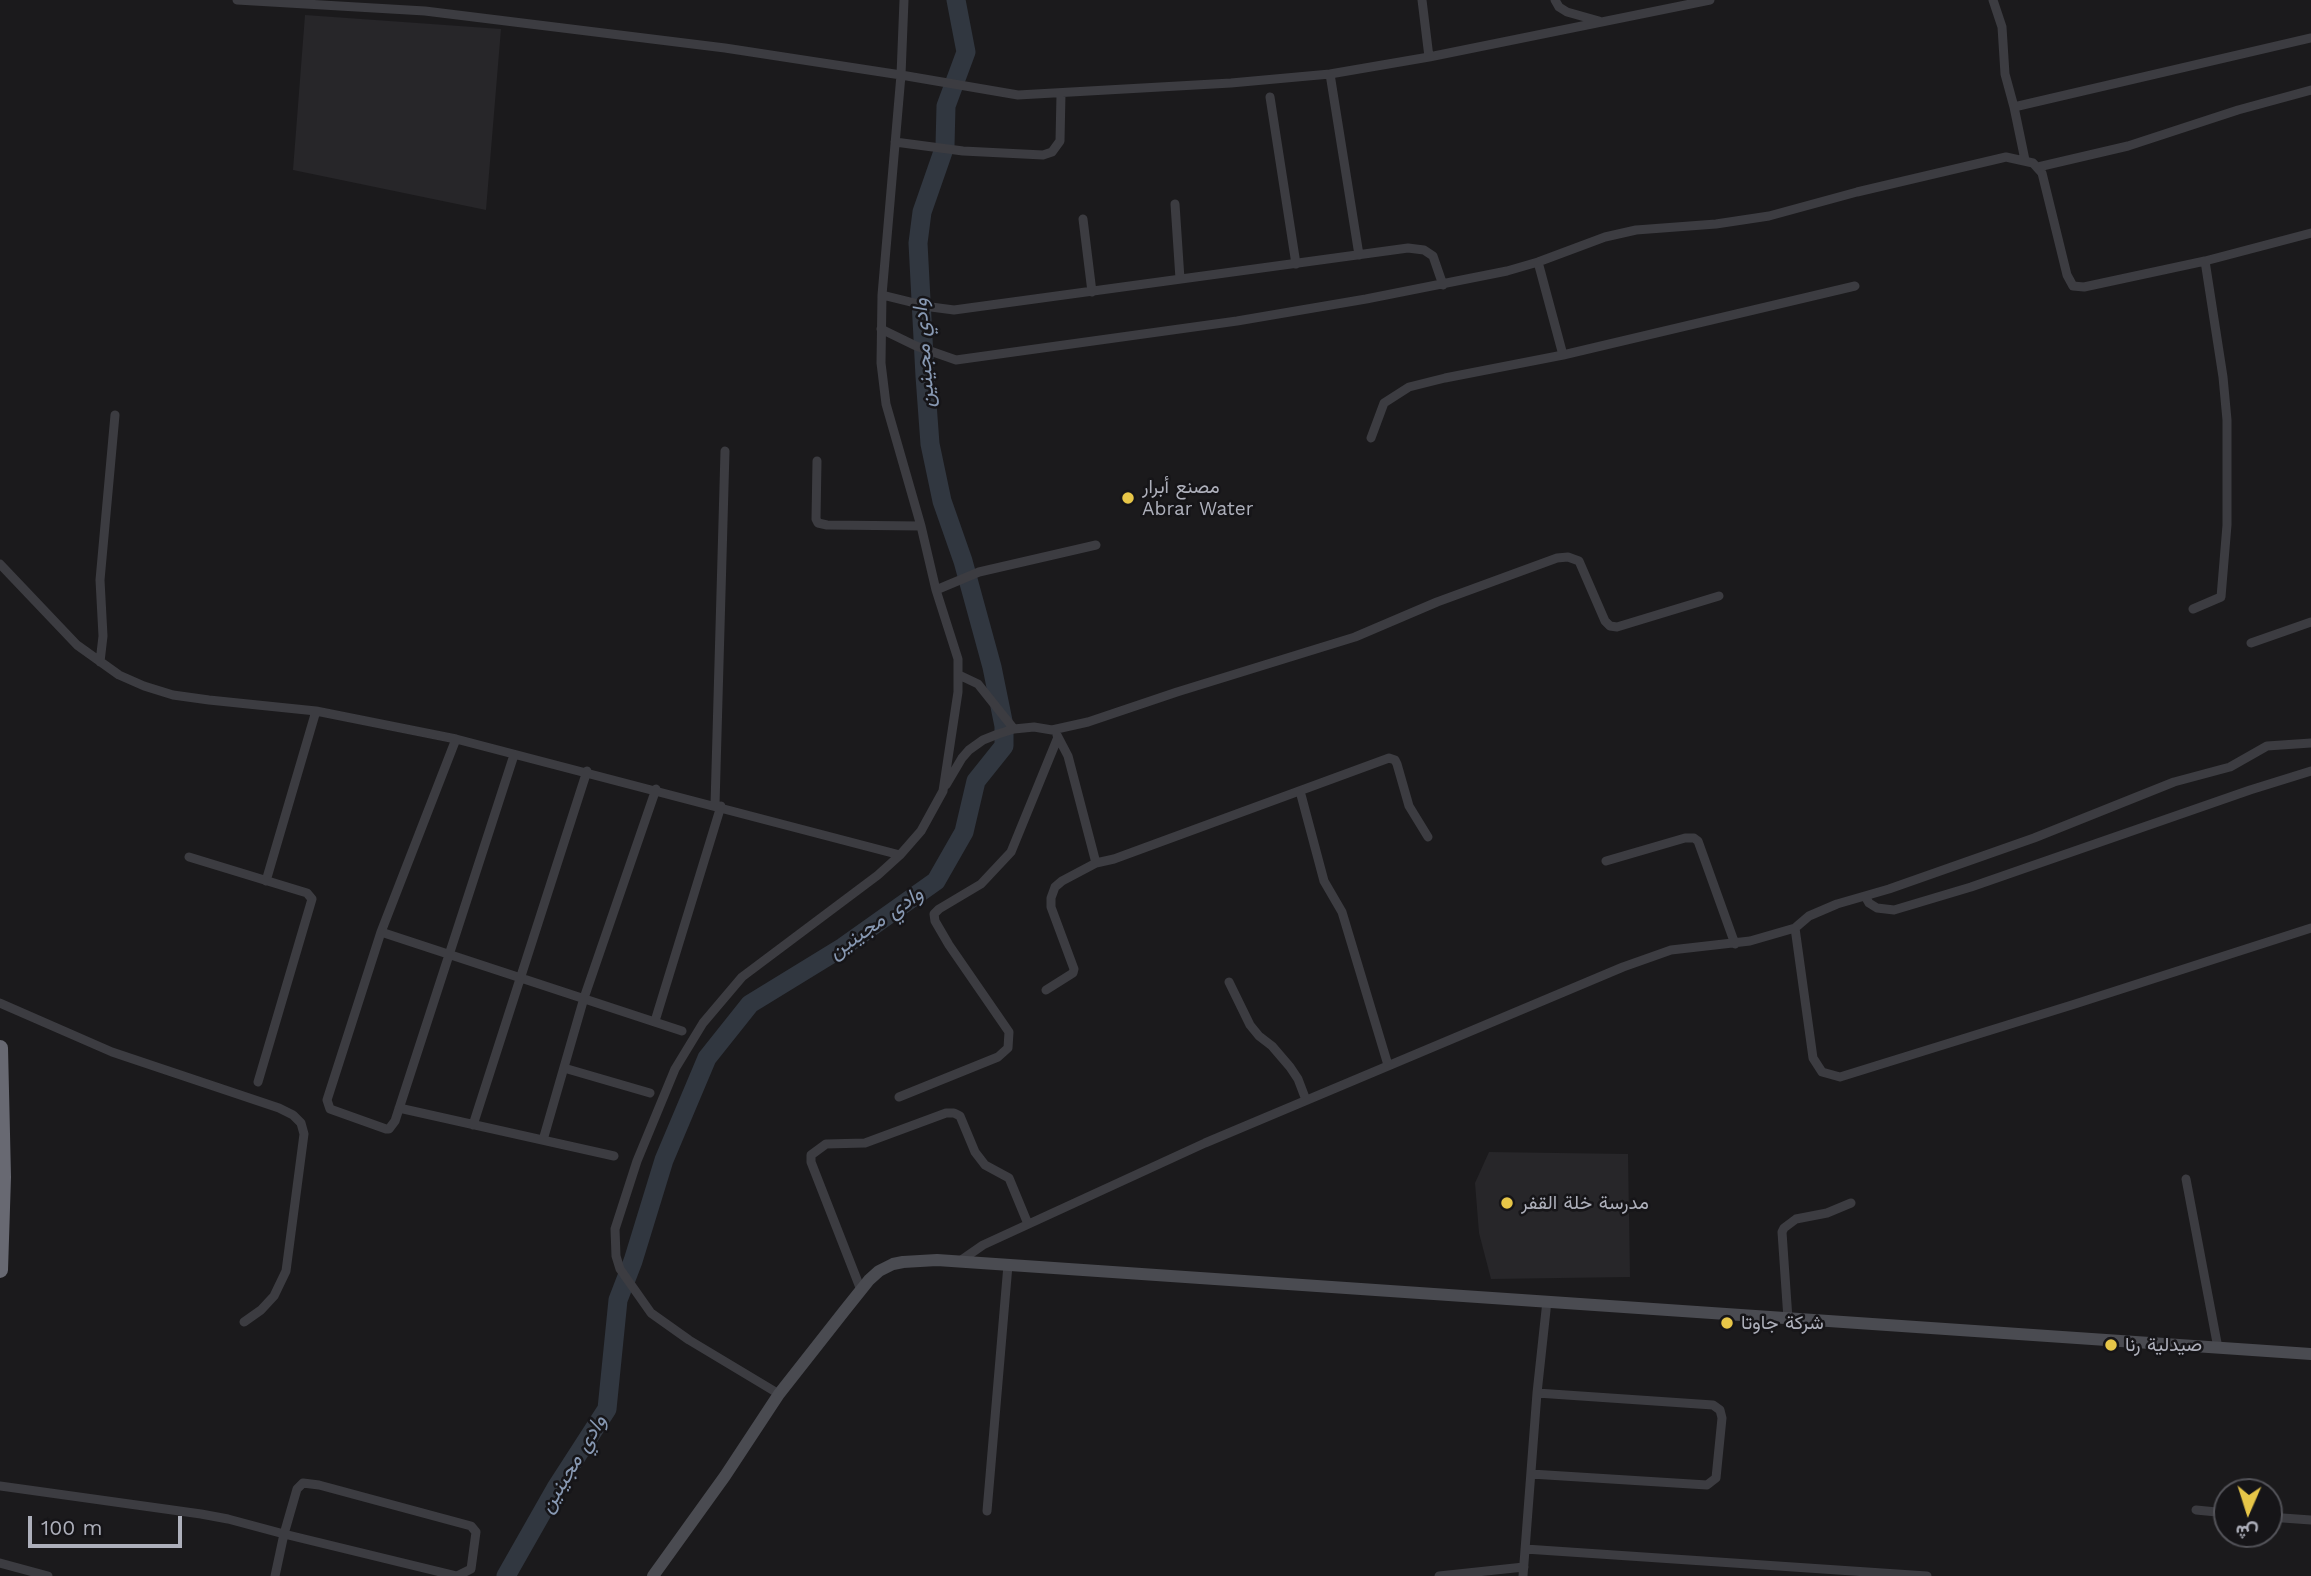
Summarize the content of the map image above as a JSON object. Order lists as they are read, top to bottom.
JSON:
{
  "water": ["وادي مجينين"],
  "places": [
    "مصنع أبرار Abrar Water",
    "مدرسة خلة القفر",
    "شركة جاوتا",
    "صيدلية رنا"
  ],
  "scale_bar": "100 m",
  "north": "bottom"
}
